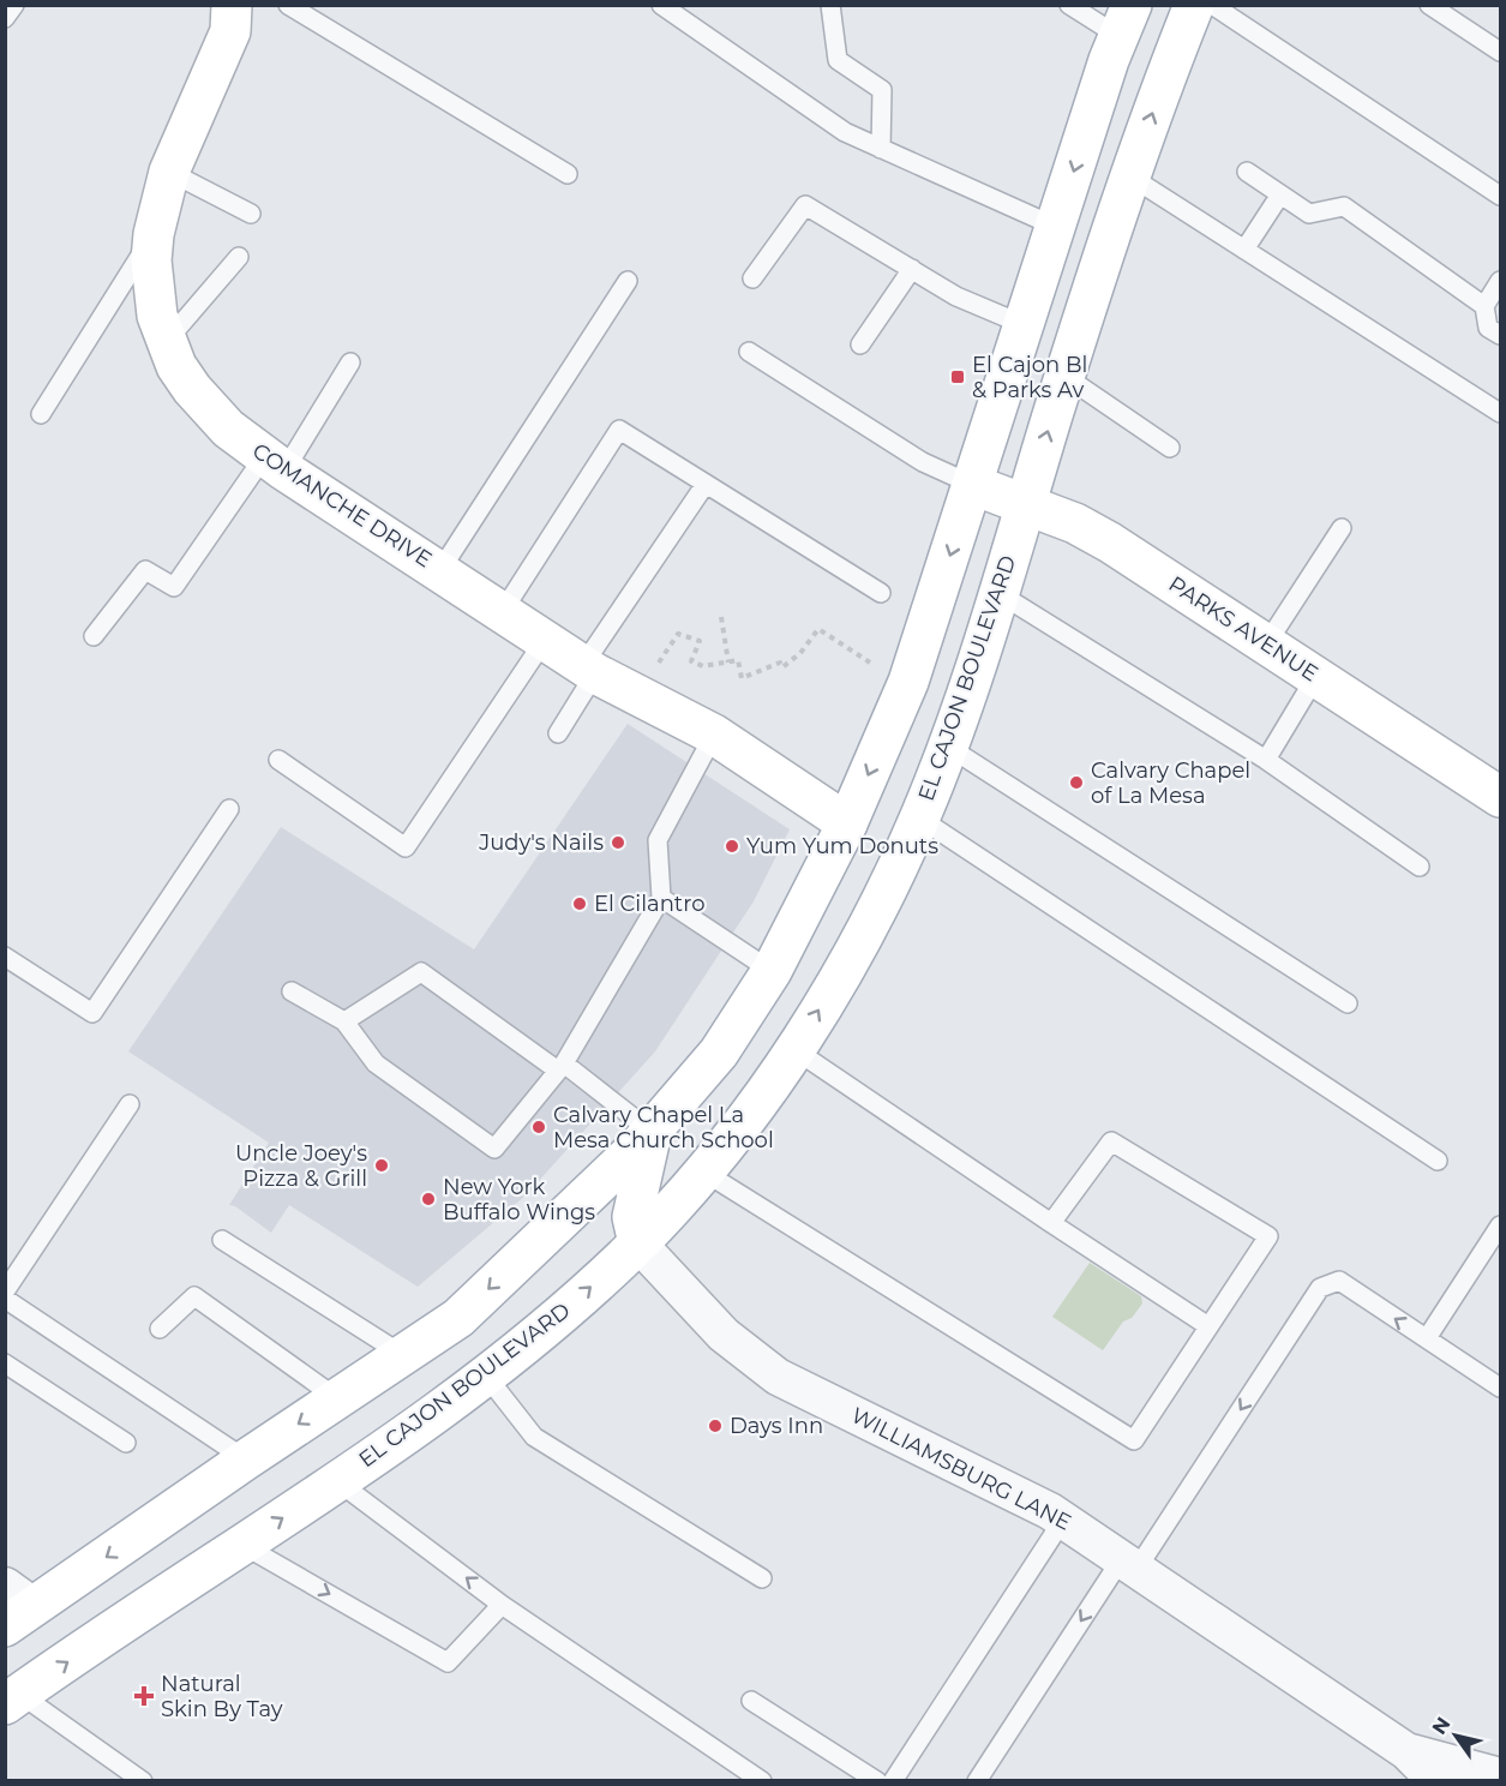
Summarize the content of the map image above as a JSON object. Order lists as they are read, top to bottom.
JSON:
{
  "streets": {
    "main road": ["COMANCHE DRIVE", "PARKS AVENUE", "EL CAJON BOULEVARD"],
    "street": ["WILLIAMSBURG LANE"]
  },
  "crossings": [
    ["PARKS AVENUE", "EL CAJON BOULEVARD"],
    ["EL CAJON BOULEVARD", "WILLIAMSBURG LANE"]
  ],
  "places": {
    "transit": ["El Cajon Bl & Parks Av"],
    "other": [
      "Calvary Chapel of La Mesa",
      "Judy's Nails",
      "Yum Yum Donuts",
      "El Cilantro",
      "Calvary Chapel La Mesa Church School",
      "Uncle Joey's Pizza & Grill",
      "New York Buffalo Wings",
      "Days Inn"
    ],
    "health": ["Natural Skin By Tay"]
  },
  "north": "top left"
}
